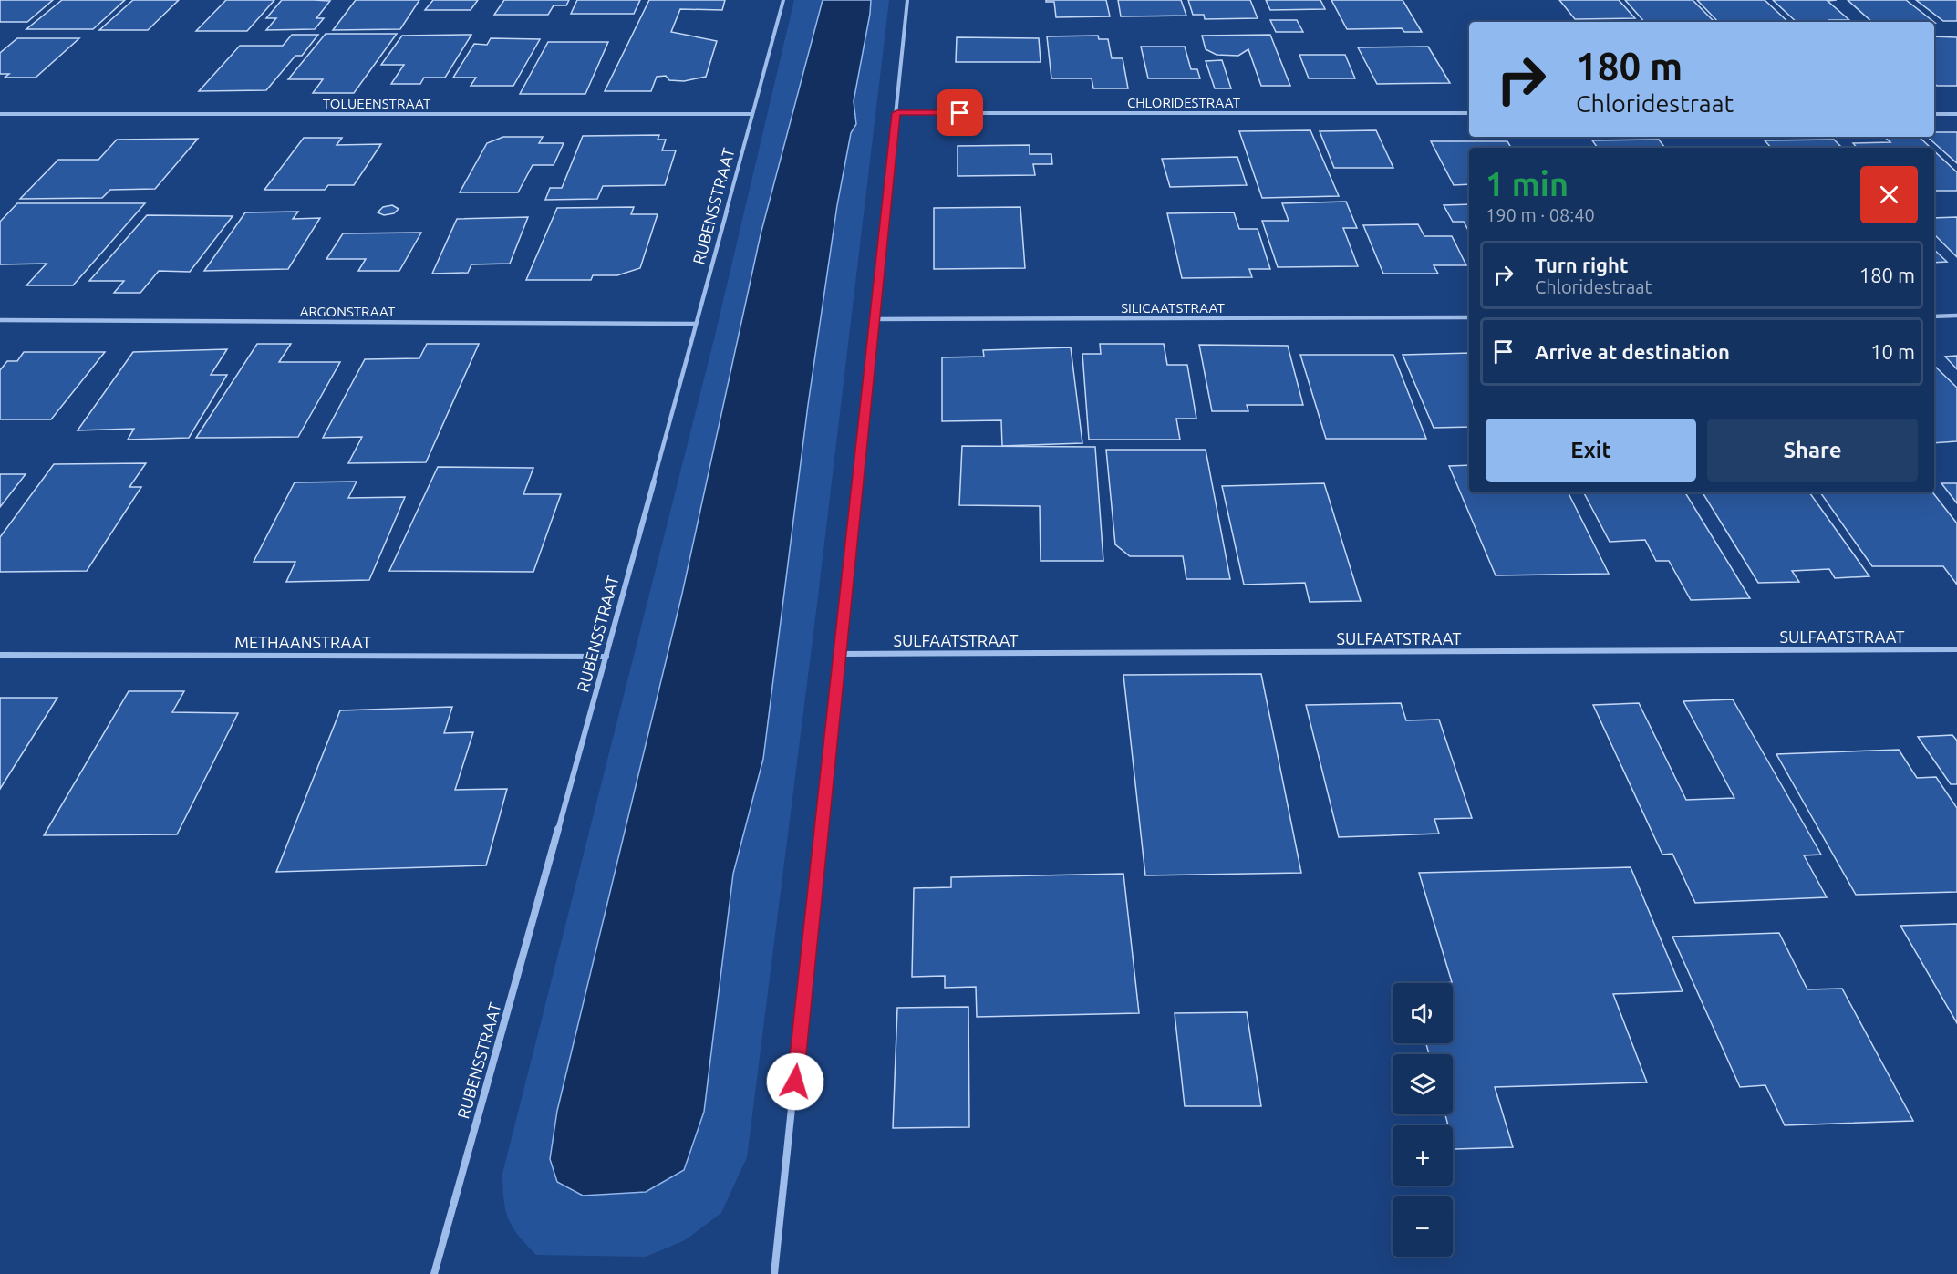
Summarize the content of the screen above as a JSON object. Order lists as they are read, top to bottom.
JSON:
{
  "streets": {
    "street": [
      "CHLORIDESTRAAT",
      "TOLUEENSTRAAT",
      "RUBENSSTRAAT",
      "SILICAATSTRAAT",
      "ARGONSTRAAT",
      "SULFAATSTRAAT",
      "METHAANSTRAAT"
    ]
  },
  "crossings": [
    ["TOLUEENSTRAAT", "RUBENSSTRAAT"],
    ["RUBENSSTRAAT", "ARGONSTRAAT"],
    ["RUBENSSTRAAT", "METHAANSTRAAT"]
  ],
  "page": {
    "turn": ["180 m", "Chloridestraat"],
    "heading": ["1 min", "190 m · 08:40"],
    "list": [
      {
        "name": "Turn right",
        "note": "Chloridestraat",
        "value": "180 m"
      },
      {
        "name": "Arrive at destination",
        "value": "10 m"
      }
    ],
    "buttons": ["Exit", "Share"],
    "map_buttons": ["+", "−"]
  }
}
